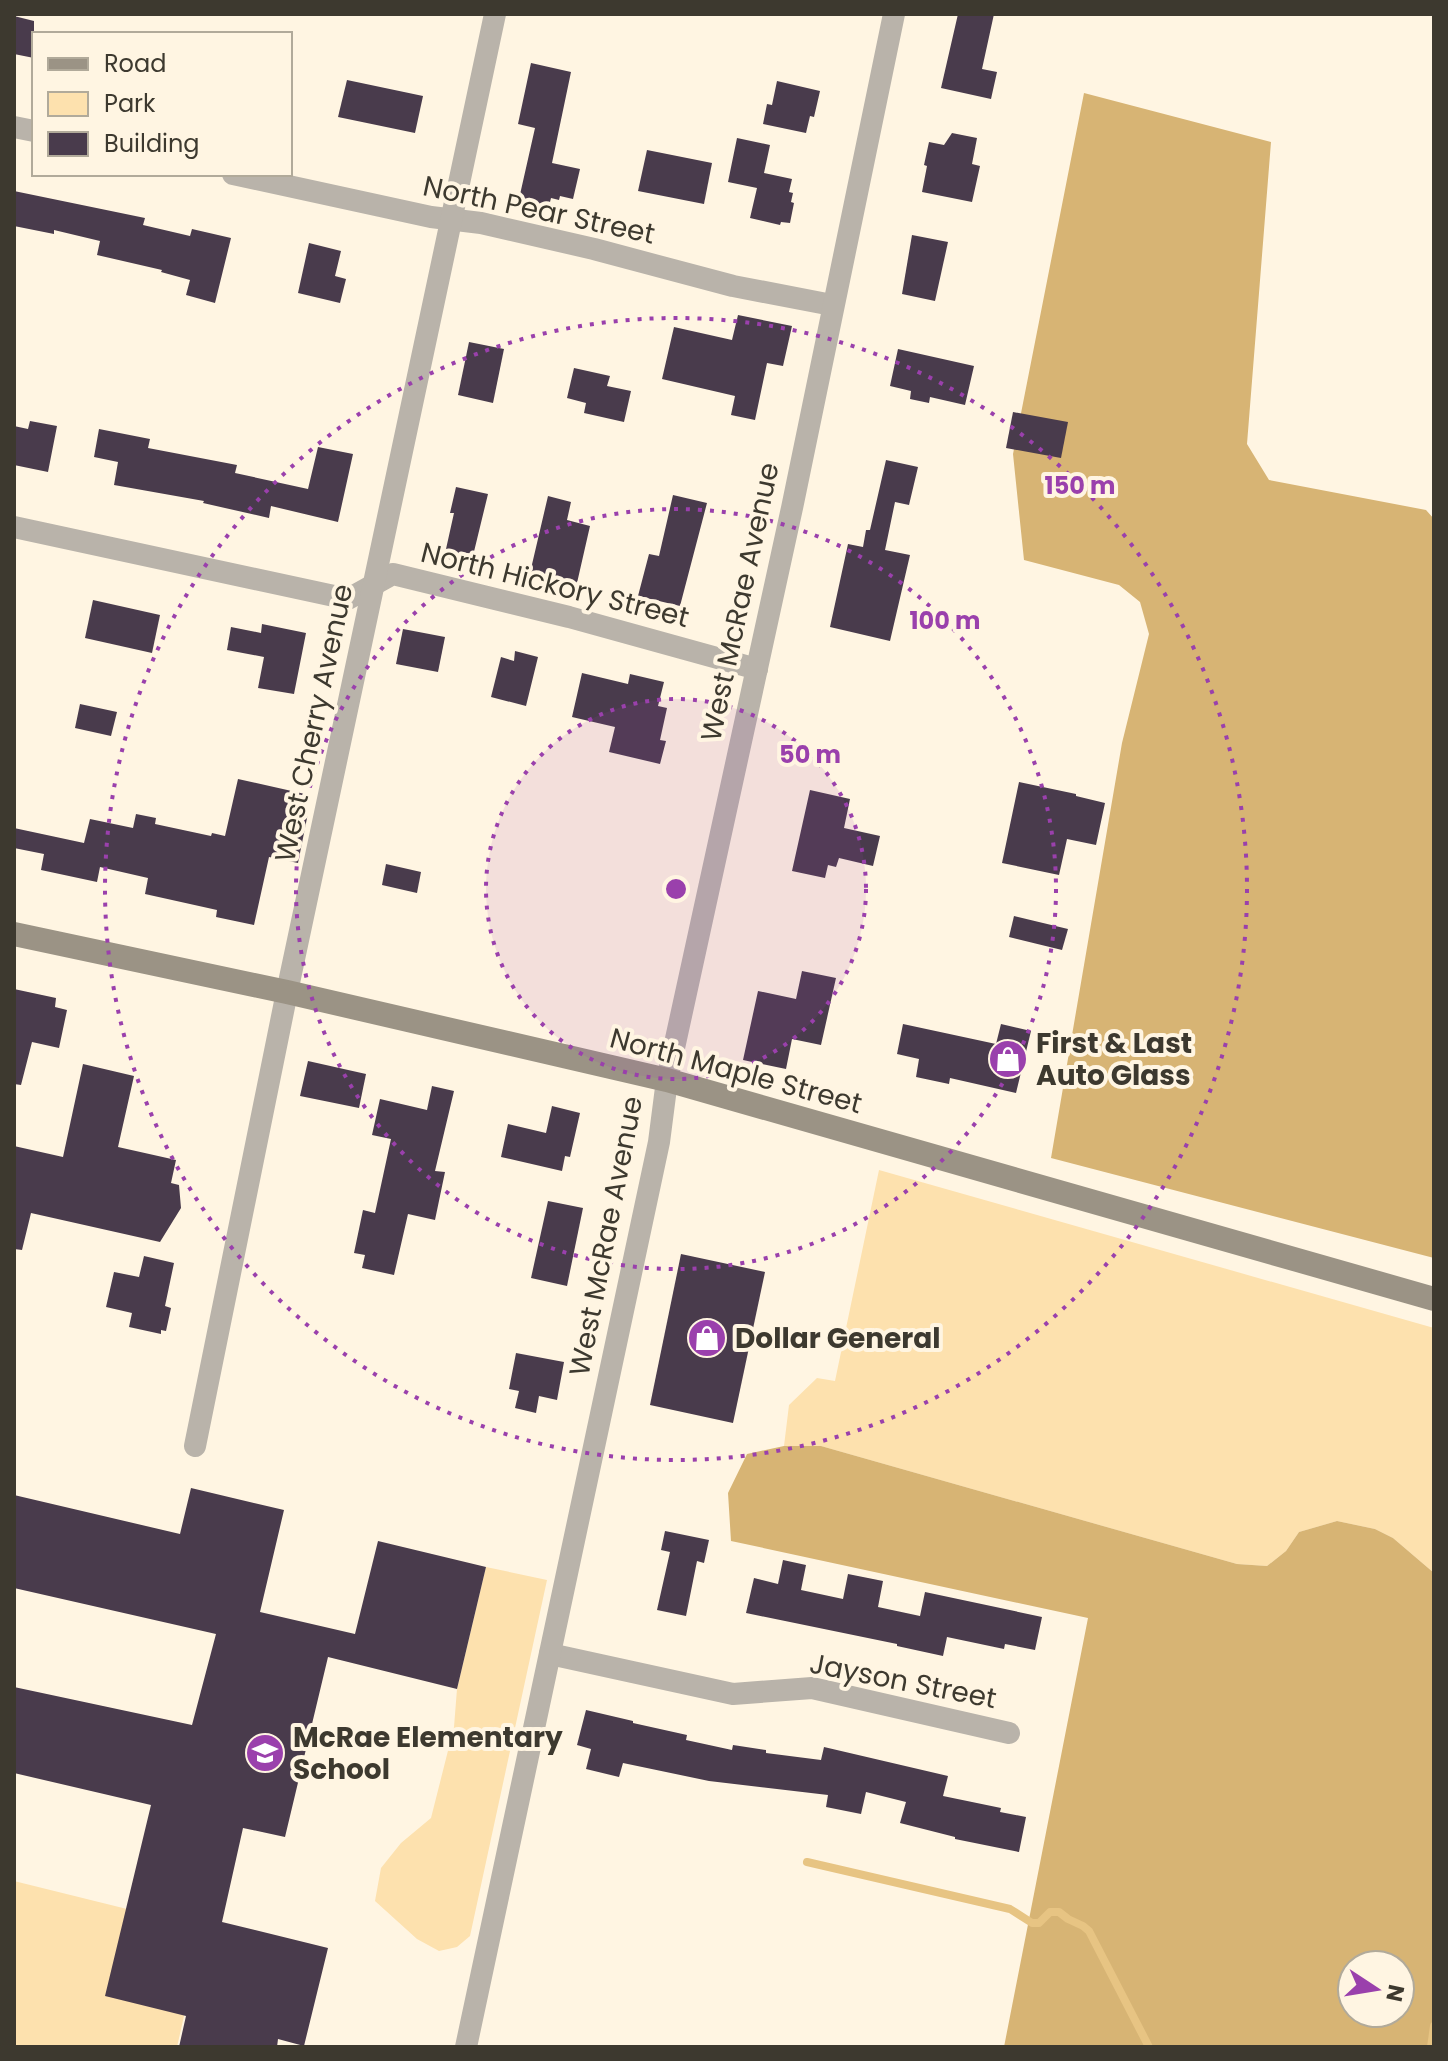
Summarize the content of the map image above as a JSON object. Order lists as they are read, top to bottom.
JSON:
{
  "streets": {
    "main road": ["North Maple Street"],
    "street": [
      "North Pear Street",
      "North Hickory Street",
      "West McRae Avenue",
      "West Cherry Avenue",
      "Jayson Street"
    ]
  },
  "crossings": [
    ["North Pear Street", "West McRae Avenue"],
    ["North Pear Street", "West Cherry Avenue"],
    ["North Hickory Street", "West McRae Avenue"],
    ["North Hickory Street", "West Cherry Avenue"],
    ["West McRae Avenue", "North Maple Street"],
    ["West McRae Avenue", "Jayson Street"],
    ["West Cherry Avenue", "North Maple Street"]
  ],
  "places": {
    "shop": ["First & Last Auto Glass", "Dollar General"],
    "school or university": ["McRae Elementary School"]
  },
  "legend": ["Road", "Park", "Building"],
  "north": "right",
  "rings": ["150 m", "100 m", "50 m"]
}
